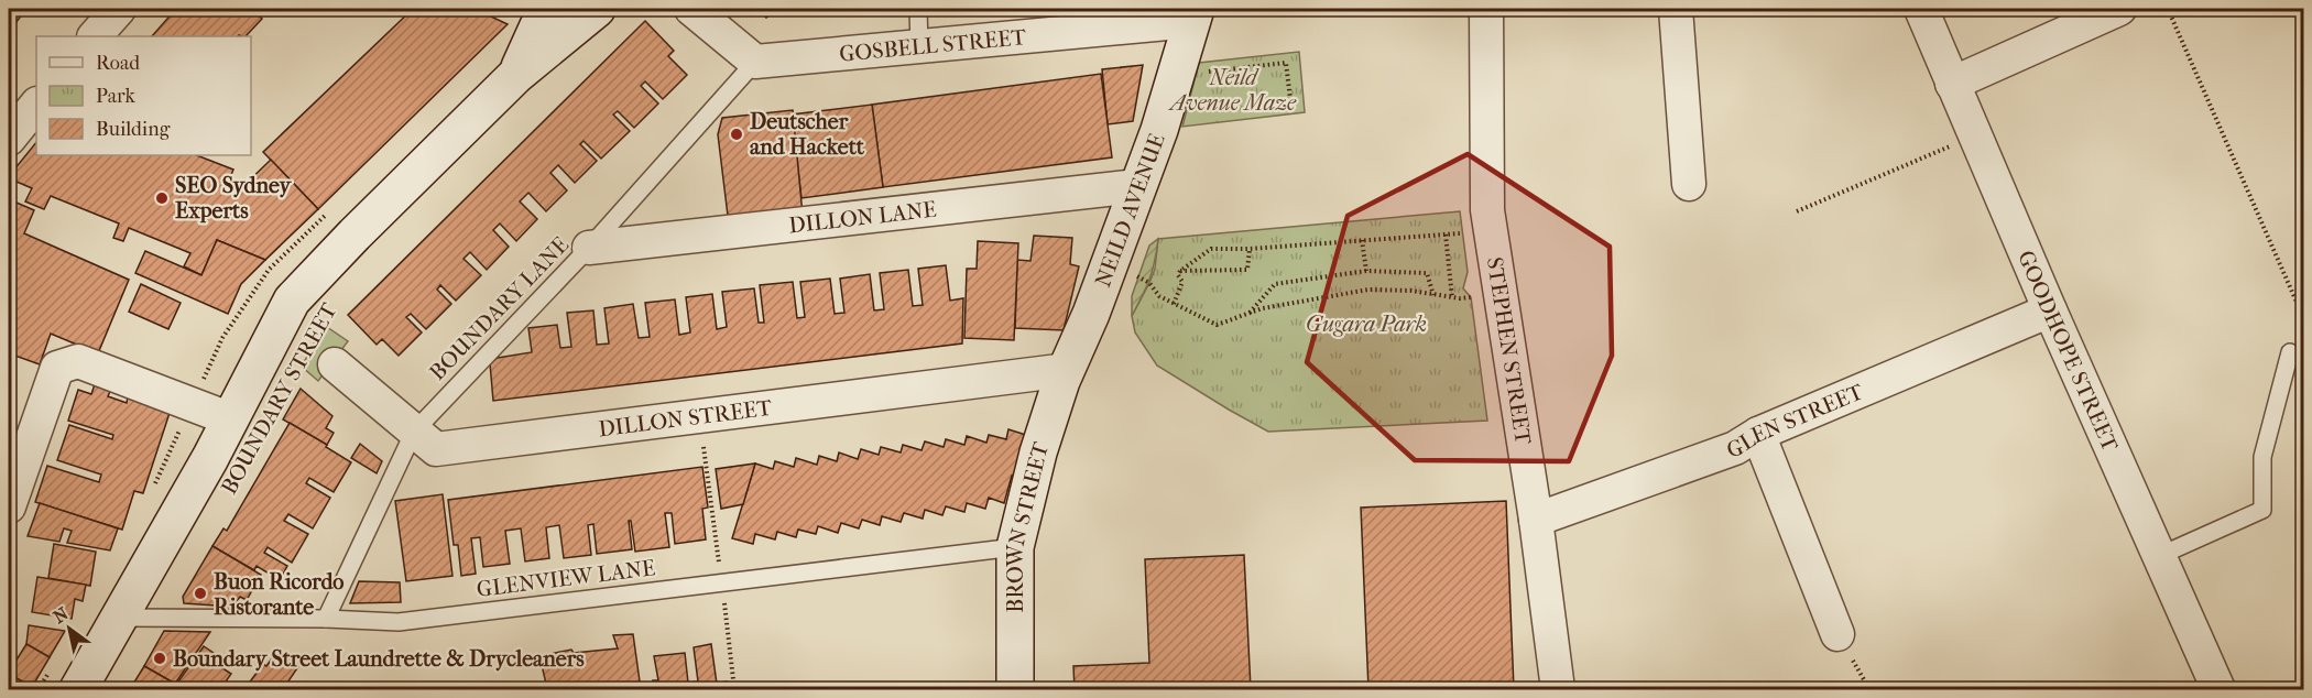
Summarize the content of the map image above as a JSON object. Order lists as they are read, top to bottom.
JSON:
{
  "streets": {
    "main road": ["NEILD AVENUE", "BOUNDARY STREET", "BROWN STREET"],
    "street": [
      "GOSBELL STREET",
      "DILLON LANE",
      "STEPHEN STREET",
      "GOODHOPE STREET",
      "DILLON STREET",
      "GLEN STREET"
    ],
    "lane": ["BOUNDARY LANE", "GLENVIEW LANE"]
  },
  "crossings": [
    ["GOSBELL STREET", "NEILD AVENUE"],
    ["GOSBELL STREET", "BOUNDARY LANE"],
    ["NEILD AVENUE", "DILLON LANE"],
    ["NEILD AVENUE", "DILLON STREET"],
    ["NEILD AVENUE", "BROWN STREET"],
    ["DILLON LANE", "BOUNDARY LANE"],
    ["BOUNDARY LANE", "DILLON STREET"],
    ["BOUNDARY LANE", "GLENVIEW LANE"],
    ["STEPHEN STREET", "GLEN STREET"],
    ["GOODHOPE STREET", "GLEN STREET"],
    ["BOUNDARY STREET", "GLENVIEW LANE"],
    ["DILLON STREET", "BROWN STREET"],
    ["BROWN STREET", "GLENVIEW LANE"]
  ],
  "parks": ["Neild Avenue Maze", "Gugara Park"],
  "places": [
    "Deutscher and Hackett",
    "SEO Sydney Experts",
    "Buon Ricordo Ristorante",
    "Boundary Street Laundrette & Drycleaners"
  ],
  "legend": ["Road", "Park", "Building"],
  "north": "top left"
}
